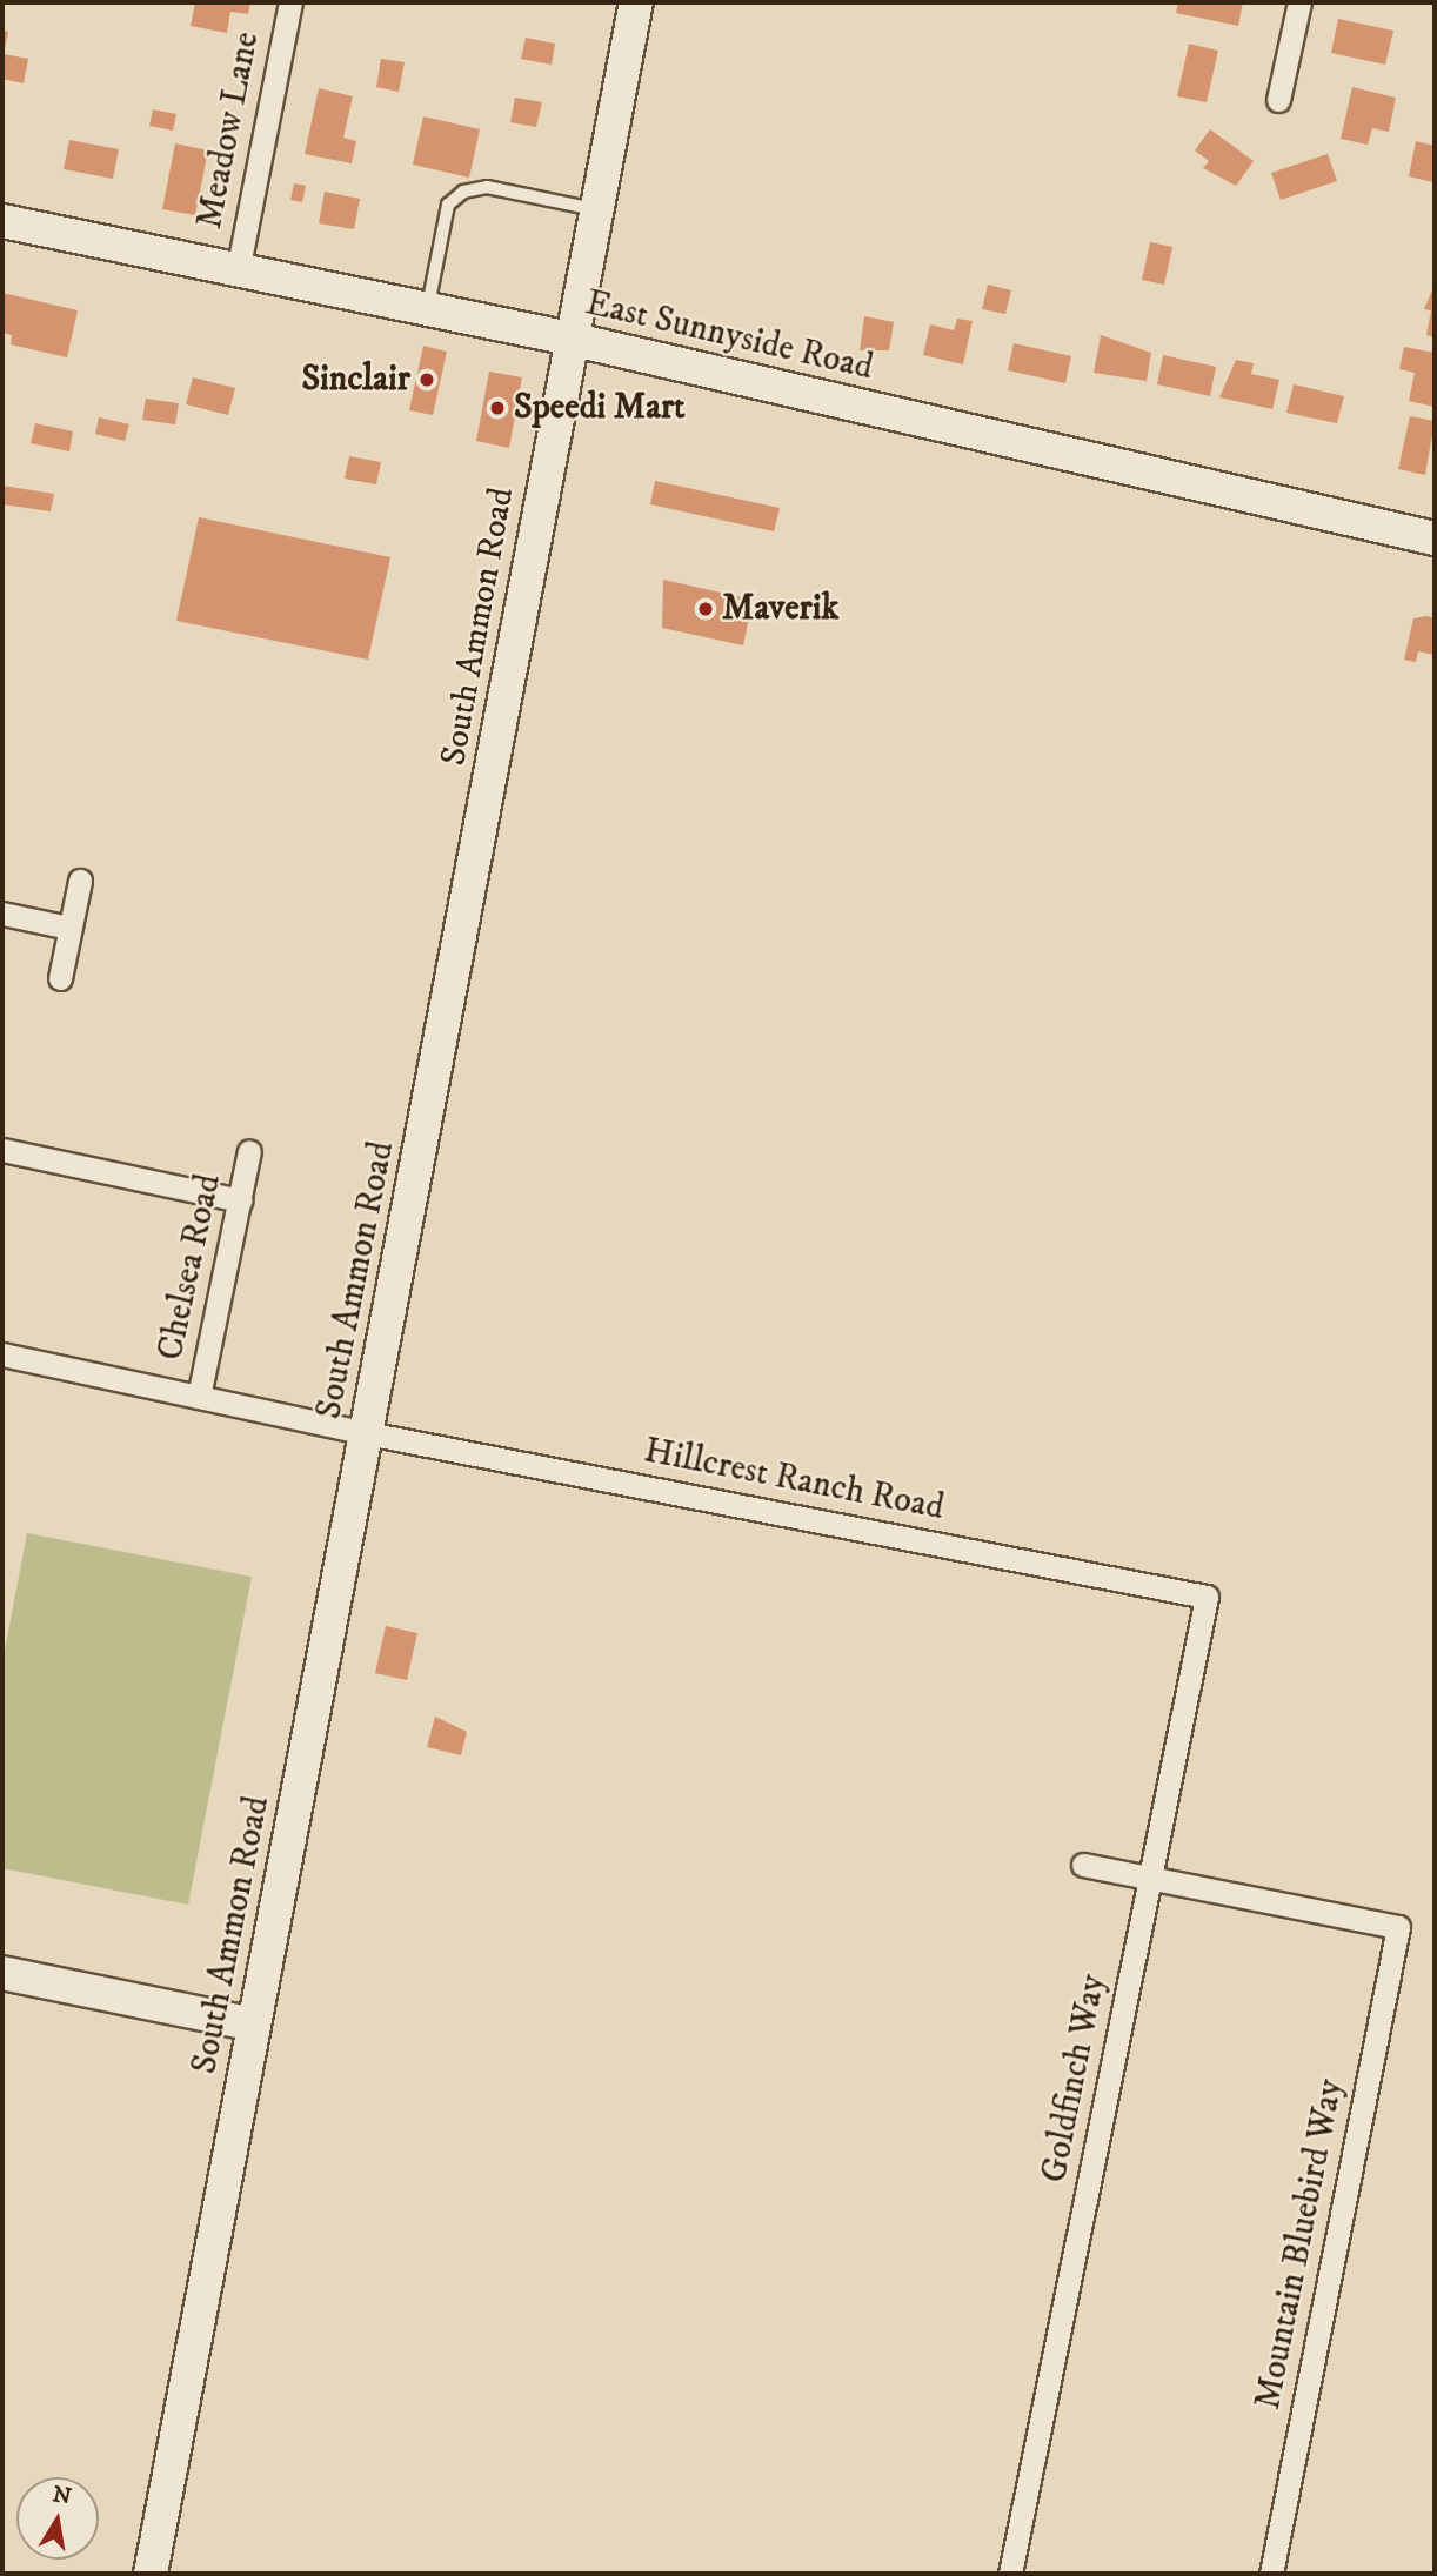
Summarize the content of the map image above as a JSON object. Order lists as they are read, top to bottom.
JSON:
{
  "streets": {
    "street": [
      "Meadow Lane",
      "East Sunnyside Road",
      "South Ammon Road",
      "Chelsea Road",
      "Hillcrest Ranch Road",
      "Goldfinch Way",
      "Mountain Bluebird Way"
    ]
  },
  "crossings": [
    ["Meadow Lane", "East Sunnyside Road"],
    ["East Sunnyside Road", "South Ammon Road"],
    ["South Ammon Road", "Hillcrest Ranch Road"],
    ["Chelsea Road", "Hillcrest Ranch Road"],
    ["Hillcrest Ranch Road", "Goldfinch Way"],
    ["Goldfinch Way", "Mountain Bluebird Way"]
  ],
  "places": ["Sinclair", "Speedi Mart", "Maverik"],
  "north": "top"
}
